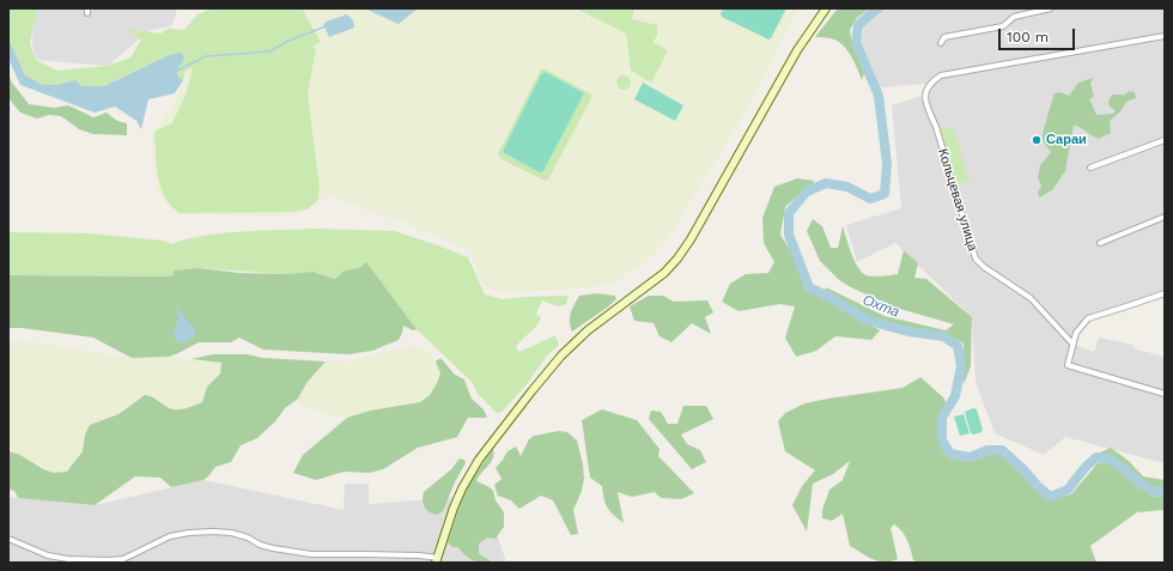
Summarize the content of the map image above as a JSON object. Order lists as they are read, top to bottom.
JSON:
{
  "streets": {
    "street": ["Кольцевая улица"]
  },
  "water": ["Охта"],
  "places": ["Сараи"],
  "scale_bar": "100 m"
}
